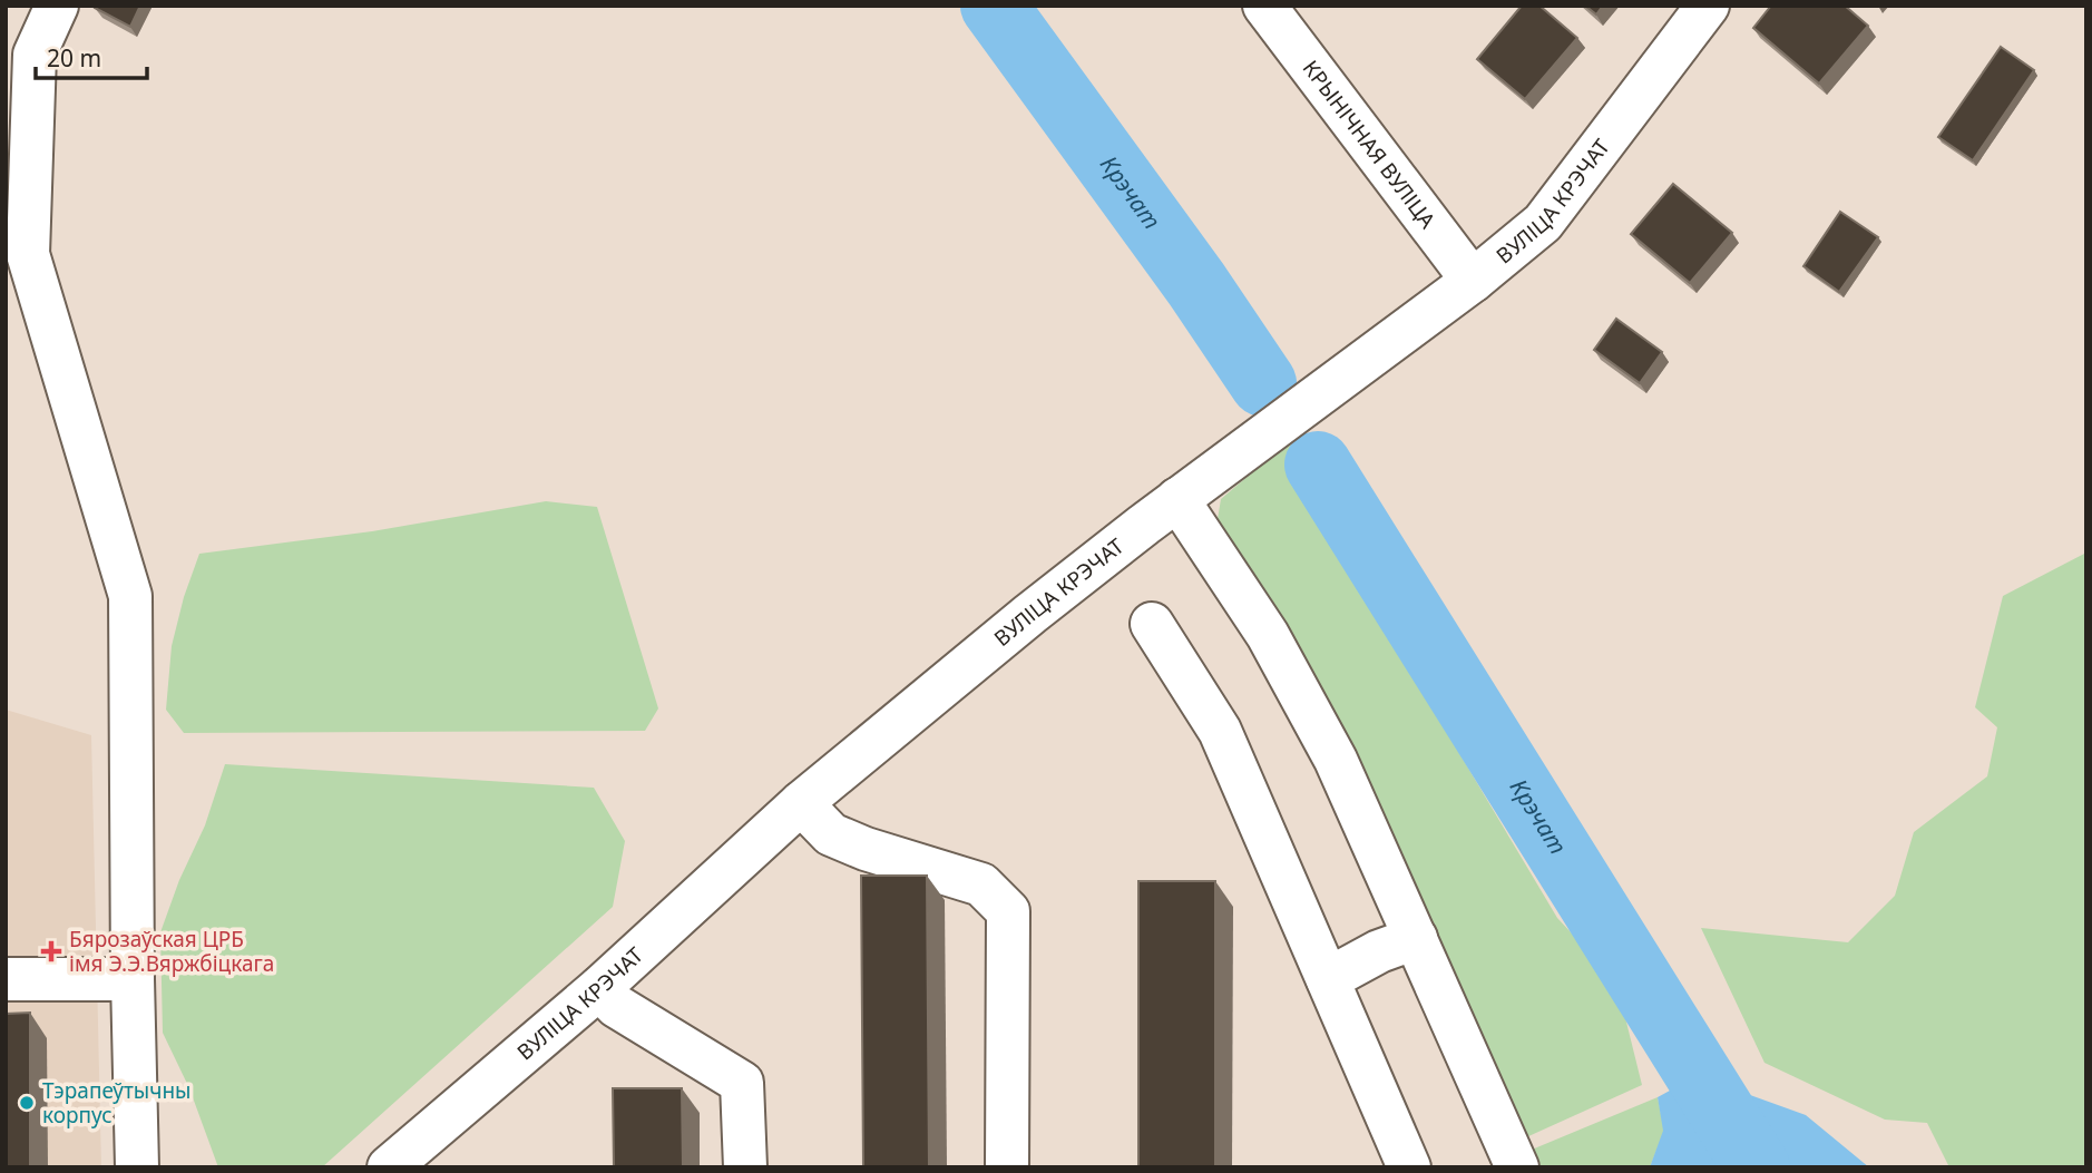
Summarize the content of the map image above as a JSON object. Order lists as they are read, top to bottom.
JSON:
{
  "streets": {
    "street": ["КРЫНІЧНАЯ ВУЛІЦА", "ВУЛІЦА КРЭЧАТ"]
  },
  "crossings": [
    ["КРЫНІЧНАЯ ВУЛІЦА", "ВУЛІЦА КРЭЧАТ"]
  ],
  "water": ["Крэчат"],
  "places": {
    "health": ["Бярозаўская ЦРБ імя Э.Э.Вяржбіцкага"],
    "other": ["Тэрапеўтычны корпус"]
  },
  "scale_bar": "20 m"
}
